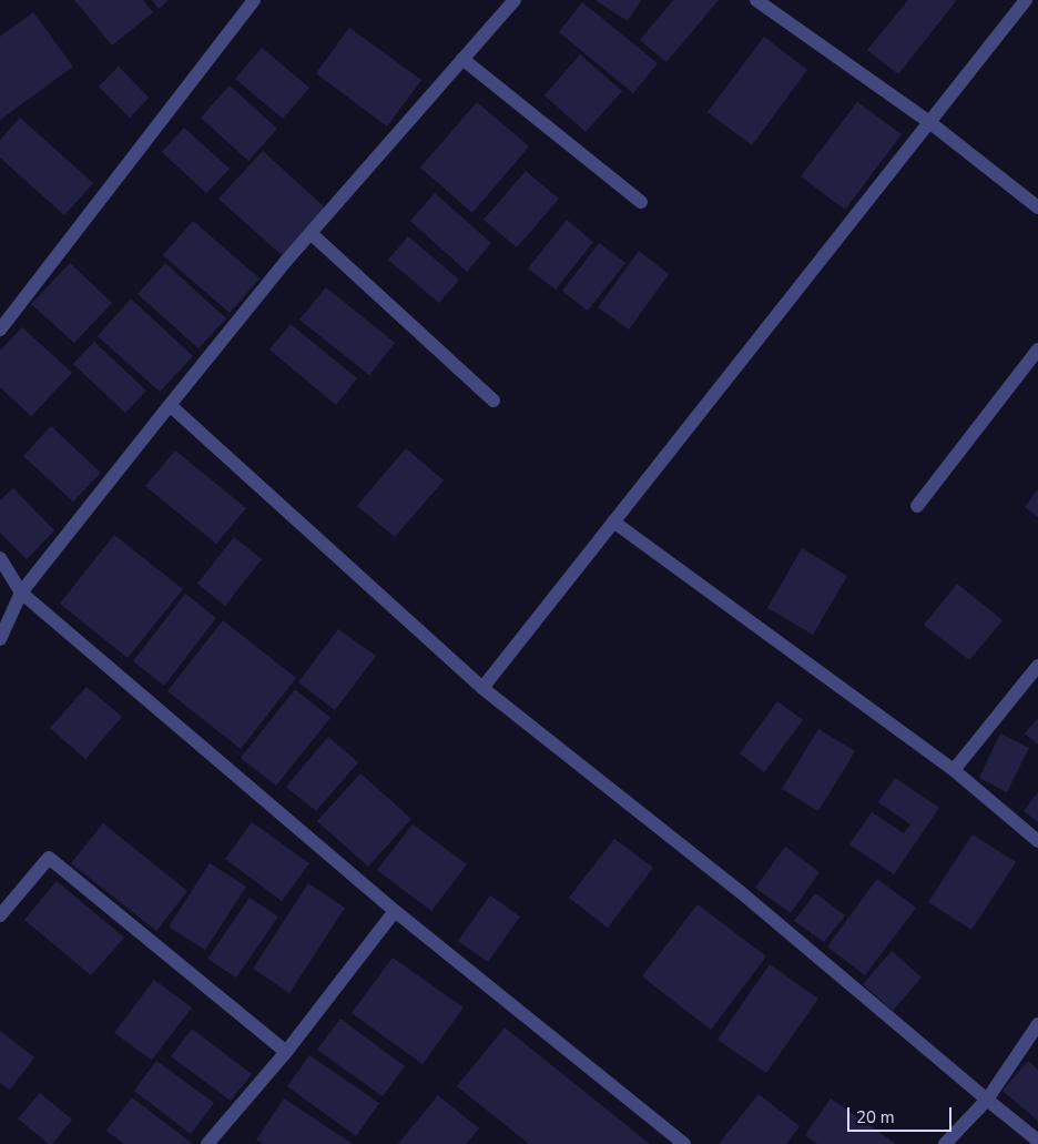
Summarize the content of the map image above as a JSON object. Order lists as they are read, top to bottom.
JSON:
{
  "scale_bar": "20 m"
}
